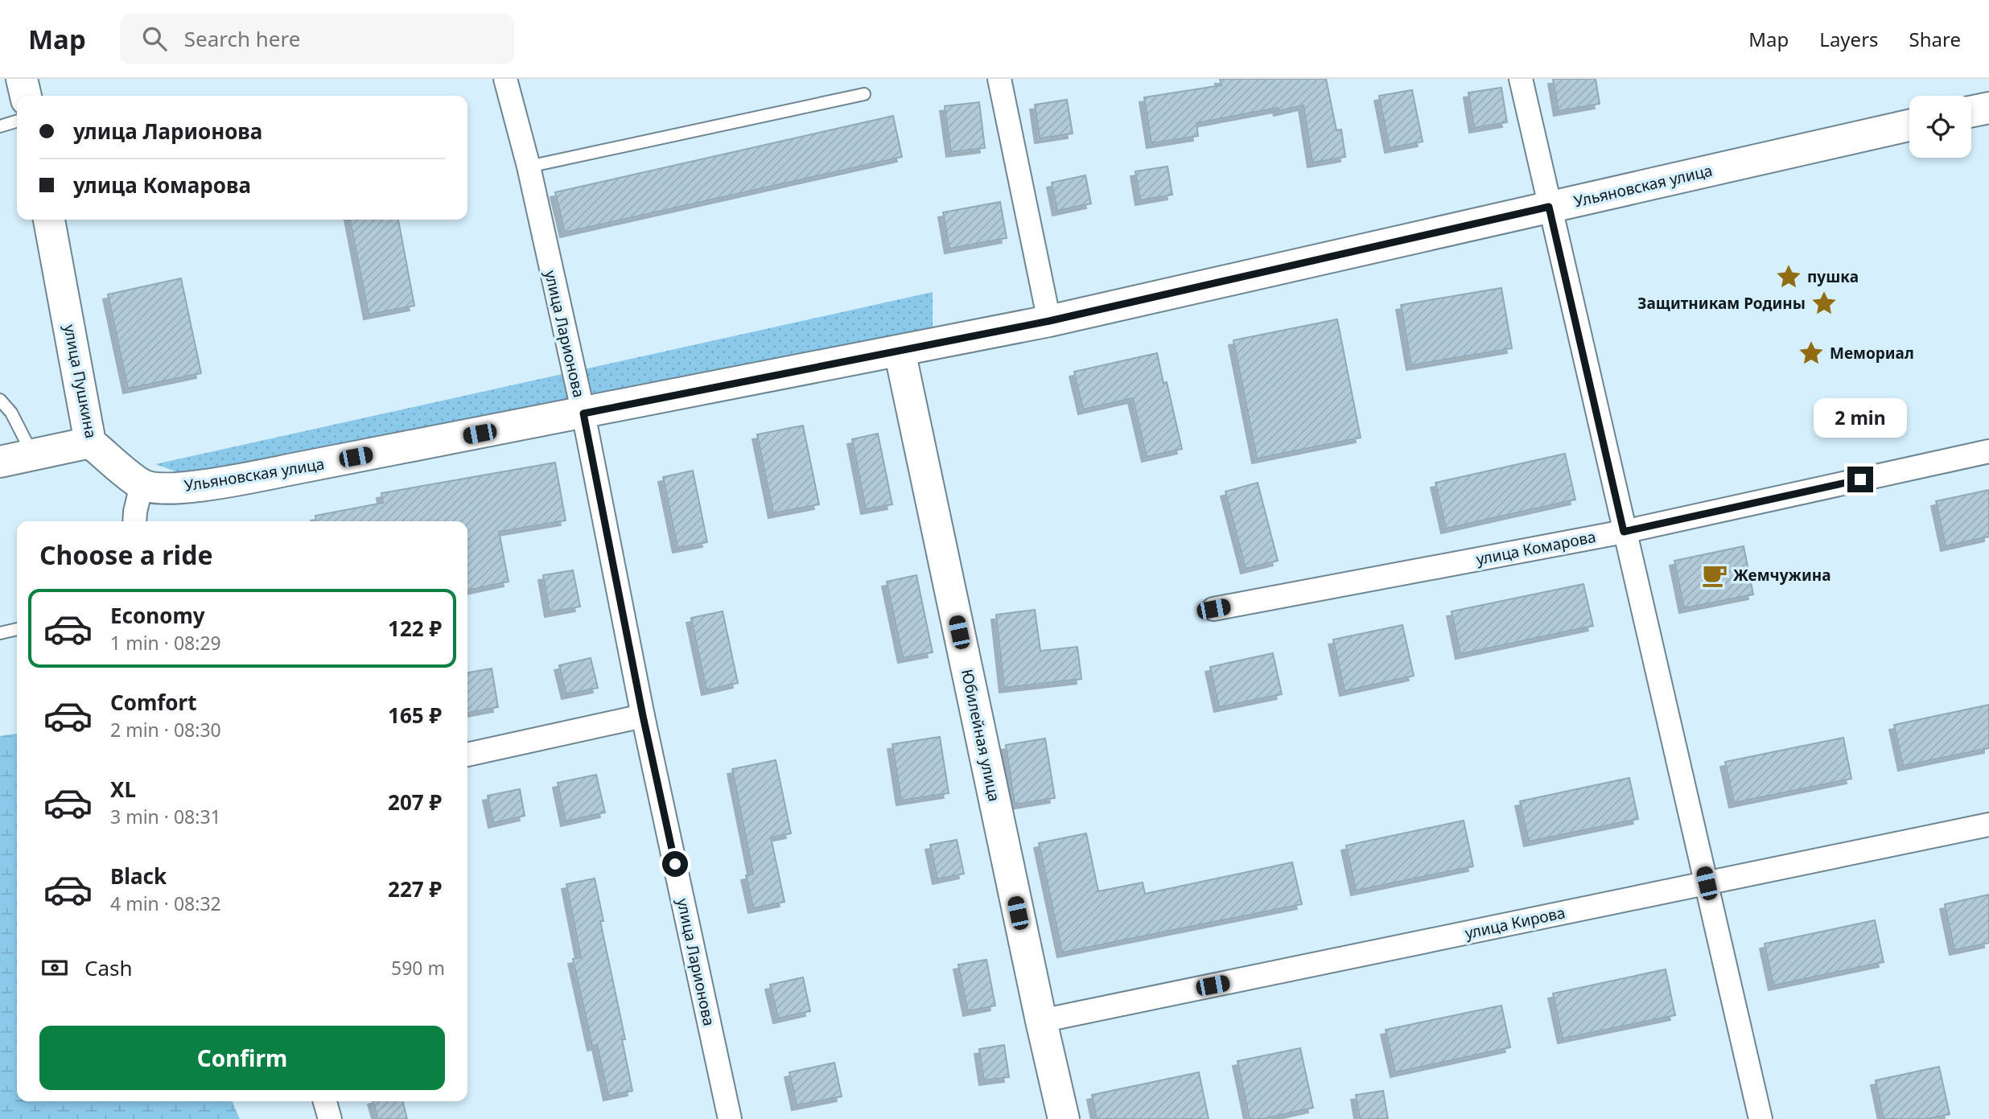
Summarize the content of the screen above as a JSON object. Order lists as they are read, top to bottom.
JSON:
{
  "streets": {
    "street": [
      "Ульяновская улица",
      "улица Ларионова",
      "улица Пушкина",
      "улица Комарова",
      "Юбилейная улица",
      "улица Кирова"
    ]
  },
  "crossings": [
    ["Ульяновская улица", "улица Ларионова"],
    ["Ульяновская улица", "улица Пушкина"],
    ["Ульяновская улица", "Юбилейная улица"],
    ["Юбилейная улица", "улица Кирова"]
  ],
  "places": {
    "place": ["пушка", "Защитникам Родины", "Мемориал"],
    "cafe": ["Жемчужина"]
  },
  "page": {
    "header": "Map",
    "search": "Search here",
    "nav": ["Map", "Layers", "Share"],
    "banner": ["улица Ларионова", "улица Комарова"],
    "bubble": "2 min",
    "heading": "Choose a ride",
    "list": [
      {
        "name": "Economy",
        "note": "1 min · 08:29",
        "value": "122 ₽"
      },
      {
        "name": "Comfort",
        "note": "2 min · 08:30",
        "value": "165 ₽"
      },
      {
        "name": "XL",
        "note": "3 min · 08:31",
        "value": "207 ₽"
      },
      {
        "name": "Black",
        "note": "4 min · 08:32",
        "value": "227 ₽"
      }
    ],
    "pay": ["Cash", "590 m"],
    "buttons": "Confirm"
  }
}
